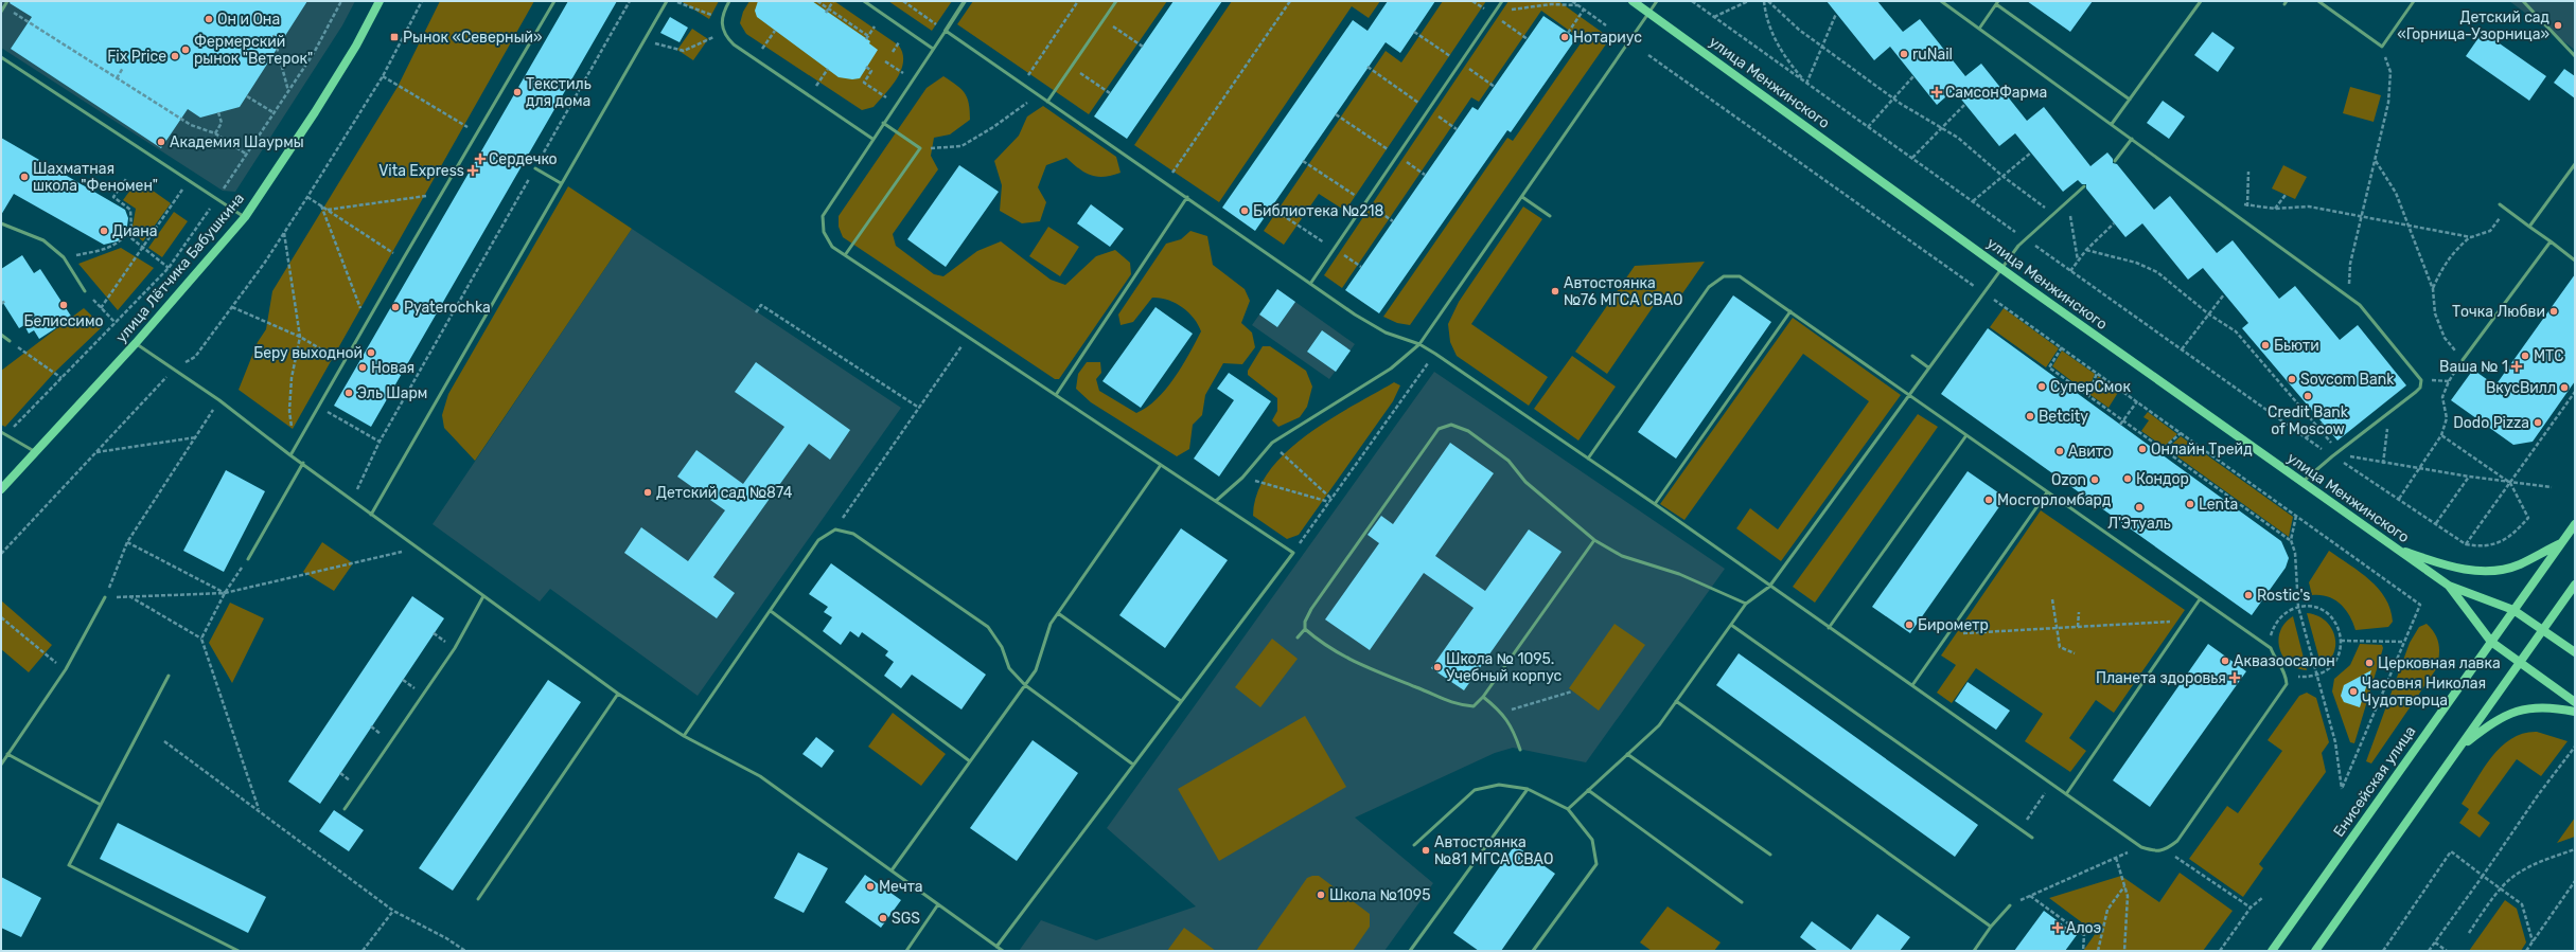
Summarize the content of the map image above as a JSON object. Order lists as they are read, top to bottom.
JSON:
{
  "streets": {
    "main road": ["улица Менжинского", "улица Лётчика Бабушкина", "Енисейская улица"]
  },
  "crossings": [
    ["улица Менжинского", "Енисейская улица"]
  ],
  "places": {
    "other": [
      "Он и Она",
      "Детский сад «Горница-Узорница»",
      "Нотариус",
      "Фермерский рынок \"Ветерок\"",
      "ruNail",
      "Fix Price",
      "Текстиль для дома",
      "Академия Шаурмы",
      "Шахматная школа \"Феномен\"",
      "Библиотека №218",
      "Диана",
      "Автостоянка №76 МГСА СВАО",
      "Белиссимо",
      "Pyaterochka",
      "Точка Любви",
      "Бьюти",
      "Беру выходной",
      "МТС",
      "Новая",
      "Sovcom Bank",
      "СуперСмок",
      "ВкусВилл",
      "Эль Шарм",
      "Credit Bank of Moscow",
      "Betcity",
      "Dodo Pizza",
      "Онлайн Трейд",
      "Авито",
      "Кондор",
      "Ozon",
      "Детский сад №874",
      "Мосгорломбард",
      "Lenta",
      "Л'Этуаль",
      "Rostic's",
      "Бирометр",
      "Аквазоосалон",
      "Церковная лавка",
      "Школа № 1095. Учебный корпус",
      "Часовня Николая Чудотворца",
      "Автостоянка №81 МГСА СВАО",
      "Мечта",
      "Школа №1095",
      "SGS"
    ],
    "transit": ["Рынок «Северный»"],
    "health": [
      "СамсонФарма",
      "Сердечко",
      "Vita Express",
      "Ваша № 1",
      "Планета здоровья",
      "Алоэ"
    ]
  }
}
